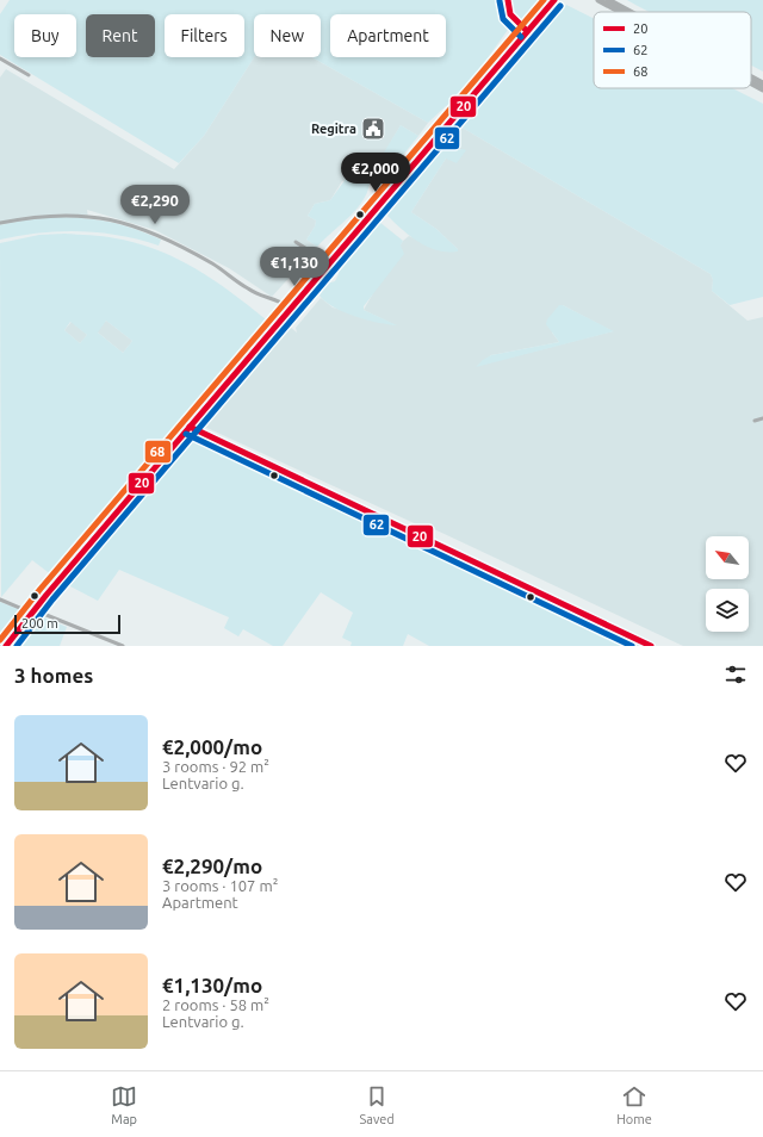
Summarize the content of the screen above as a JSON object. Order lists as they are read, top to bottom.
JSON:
{
  "places": {
    "public building": ["Regitra"]
  },
  "lines": ["transit line 20", "transit line 68", "transit line 62"],
  "legend": ["20", "62", "68"],
  "scale_bar": "200 m",
  "north": "top left",
  "page": {
    "chip": [
      "Buy",
      "Rent",
      "Filters",
      "New",
      "Apartment"
    ],
    "price": ["€2,000", "€2,290", "€1,130"],
    "scale": "200 m",
    "heading": "3 homes",
    "list": [
      {
        "name": "€2,000/mo",
        "note": "3 rooms · 92 m² · Lentvario g."
      },
      {
        "name": "€2,290/mo",
        "note": "3 rooms · 107 m² · Apartment"
      },
      {
        "name": "€1,130/mo",
        "note": "2 rooms · 58 m² · Lentvario g."
      }
    ],
    "tabs": ["Map", "Saved", "Home"]
  }
}
